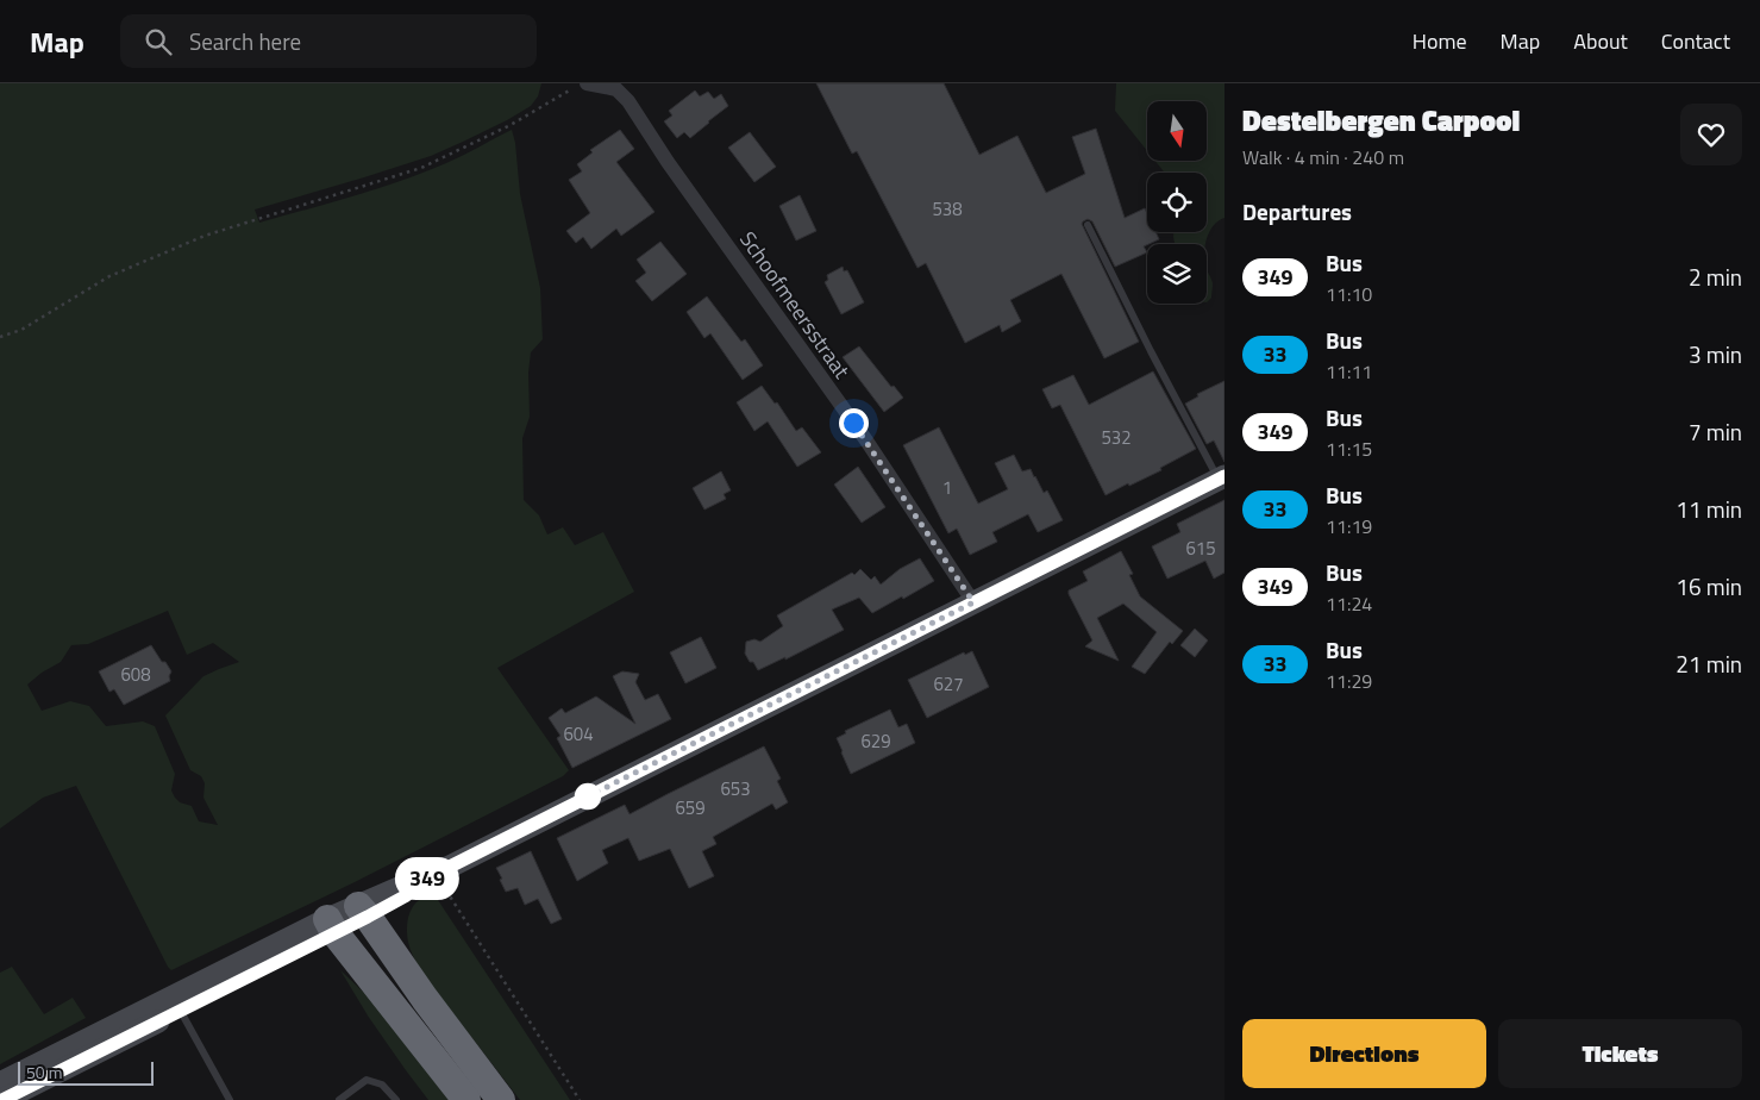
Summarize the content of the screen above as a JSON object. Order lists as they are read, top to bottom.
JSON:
{
  "streets": {
    "street": ["Schoofmeersstraat"]
  },
  "lines": ["bus line 349"],
  "house_numbers": [
    "538",
    "532",
    "1",
    "615",
    "608",
    "627",
    "604",
    "629",
    "653",
    "659"
  ],
  "scale_bar": "50 m",
  "north": "bottom",
  "page": {
    "header": "Map",
    "search": "Search here",
    "nav": [
      "Home",
      "Map",
      "About",
      "Contact"
    ],
    "on_map": "349",
    "heading": [
      ["Destelbergen Carpool", "Walk · 4 min · 240 m"],
      "Departures"
    ],
    "list": [
      {
        "mark": "349",
        "name": "Bus",
        "note": "11:10",
        "value": "2 min"
      },
      {
        "mark": "33",
        "name": "Bus",
        "note": "11:11",
        "value": "3 min"
      },
      {
        "mark": "349",
        "name": "Bus",
        "note": "11:15",
        "value": "7 min"
      },
      {
        "mark": "33",
        "name": "Bus",
        "note": "11:19",
        "value": "11 min"
      },
      {
        "mark": "349",
        "name": "Bus",
        "note": "11:24",
        "value": "16 min"
      },
      {
        "mark": "33",
        "name": "Bus",
        "note": "11:29",
        "value": "21 min"
      }
    ],
    "buttons": ["Directions", "Tickets"],
    "scale": "50 m"
  }
}
